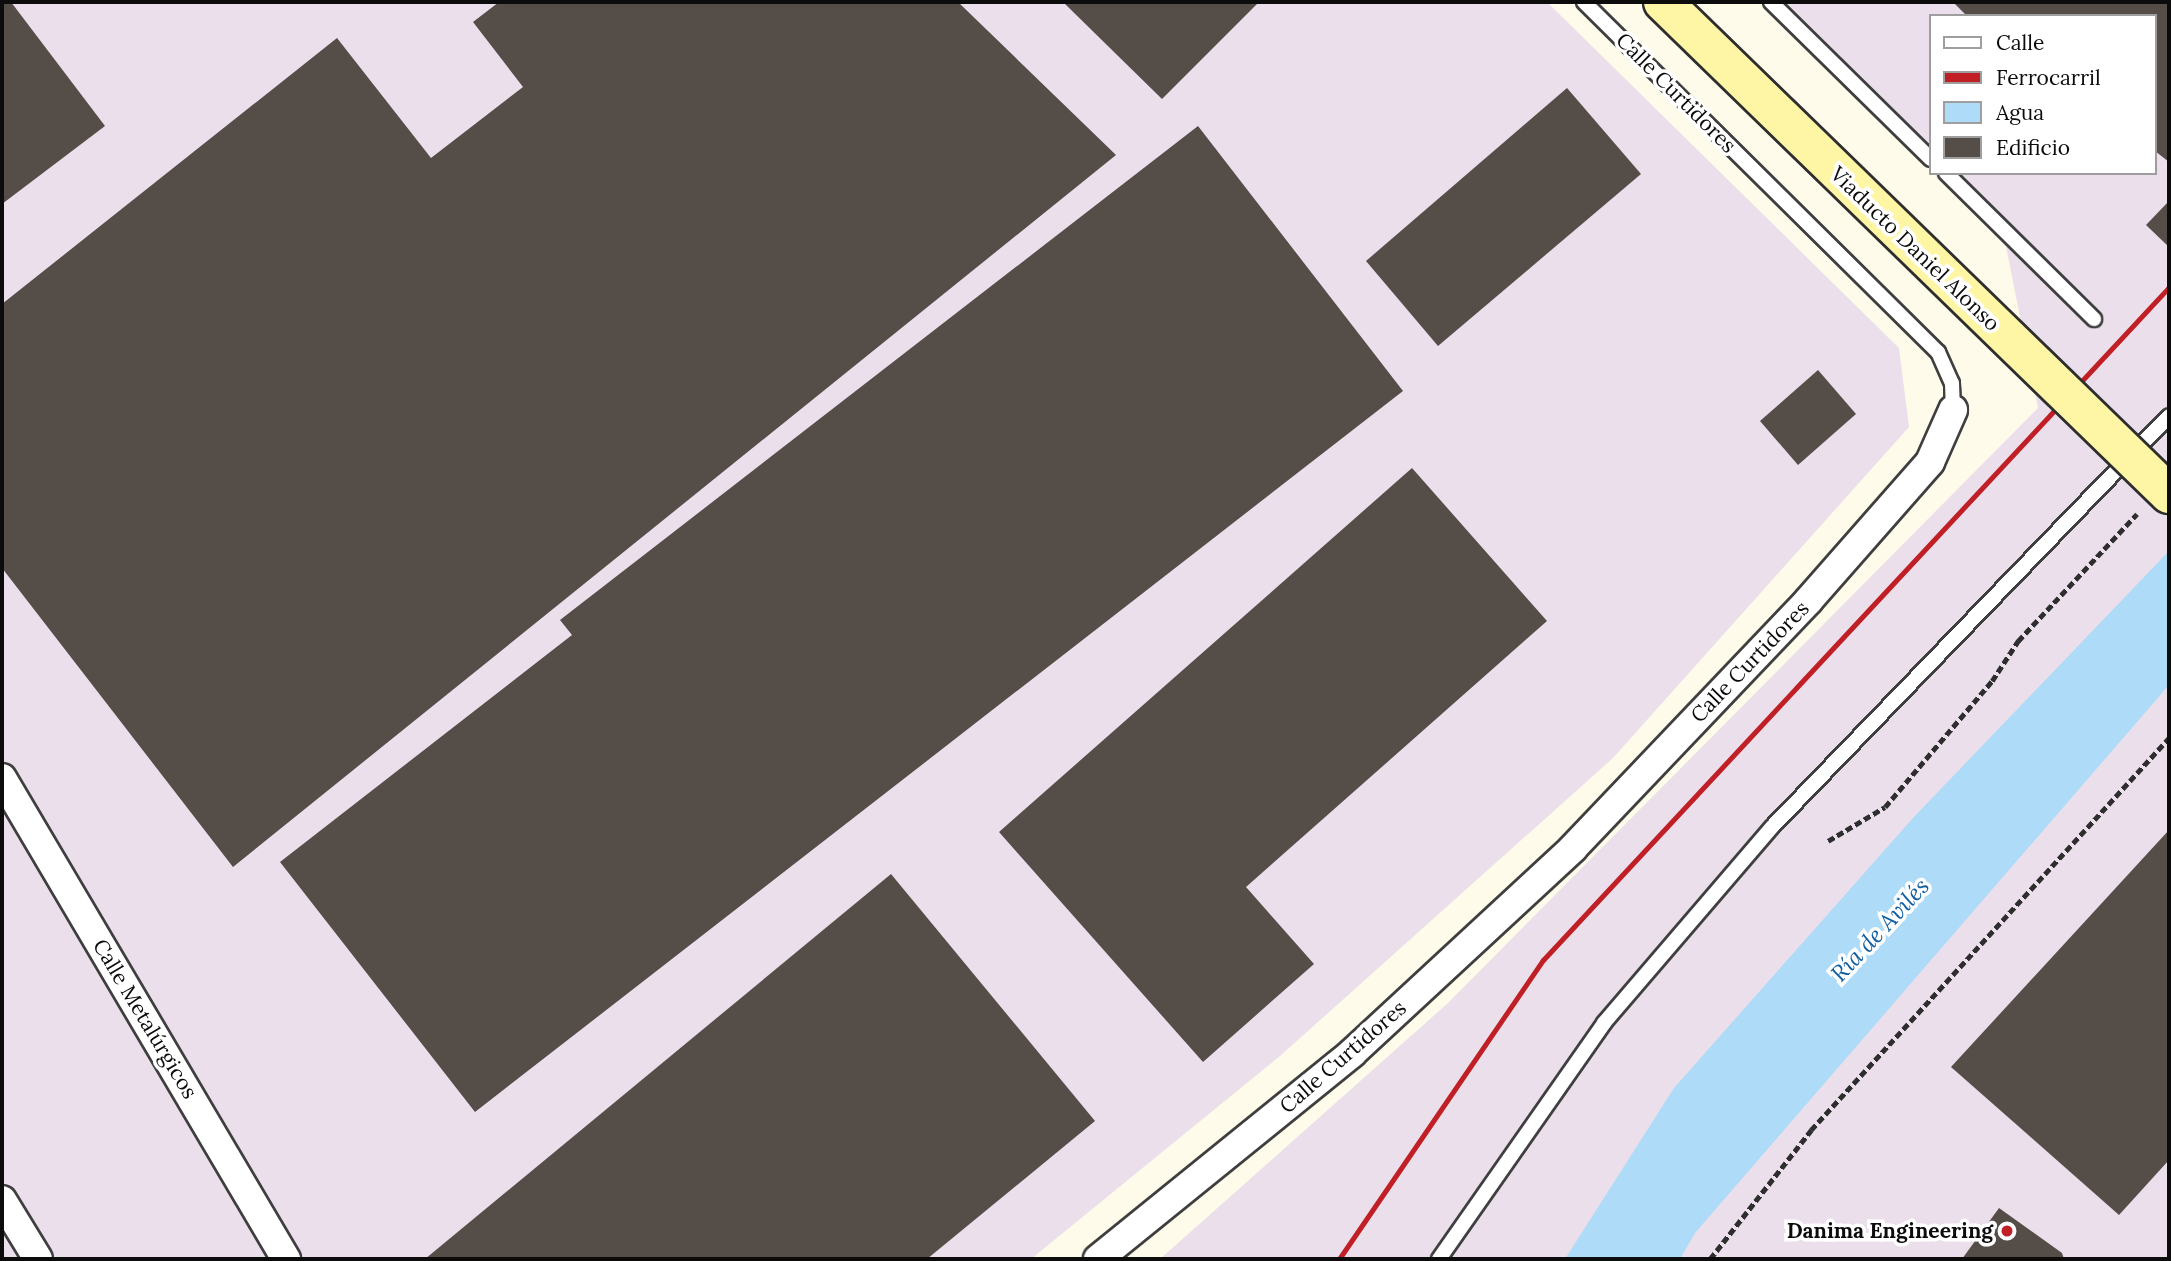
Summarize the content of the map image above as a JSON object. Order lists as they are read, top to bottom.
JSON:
{
  "streets": {
    "main road": ["Viaducto Daniel Alonso"],
    "street": ["Calle Curtidores", "Calle Metalúrgicos"]
  },
  "water": ["Ría de Avilés"],
  "places": ["Danima Engineering"],
  "legend": [
    "Calle",
    "Ferrocarril",
    "Agua",
    "Edificio"
  ]
}
